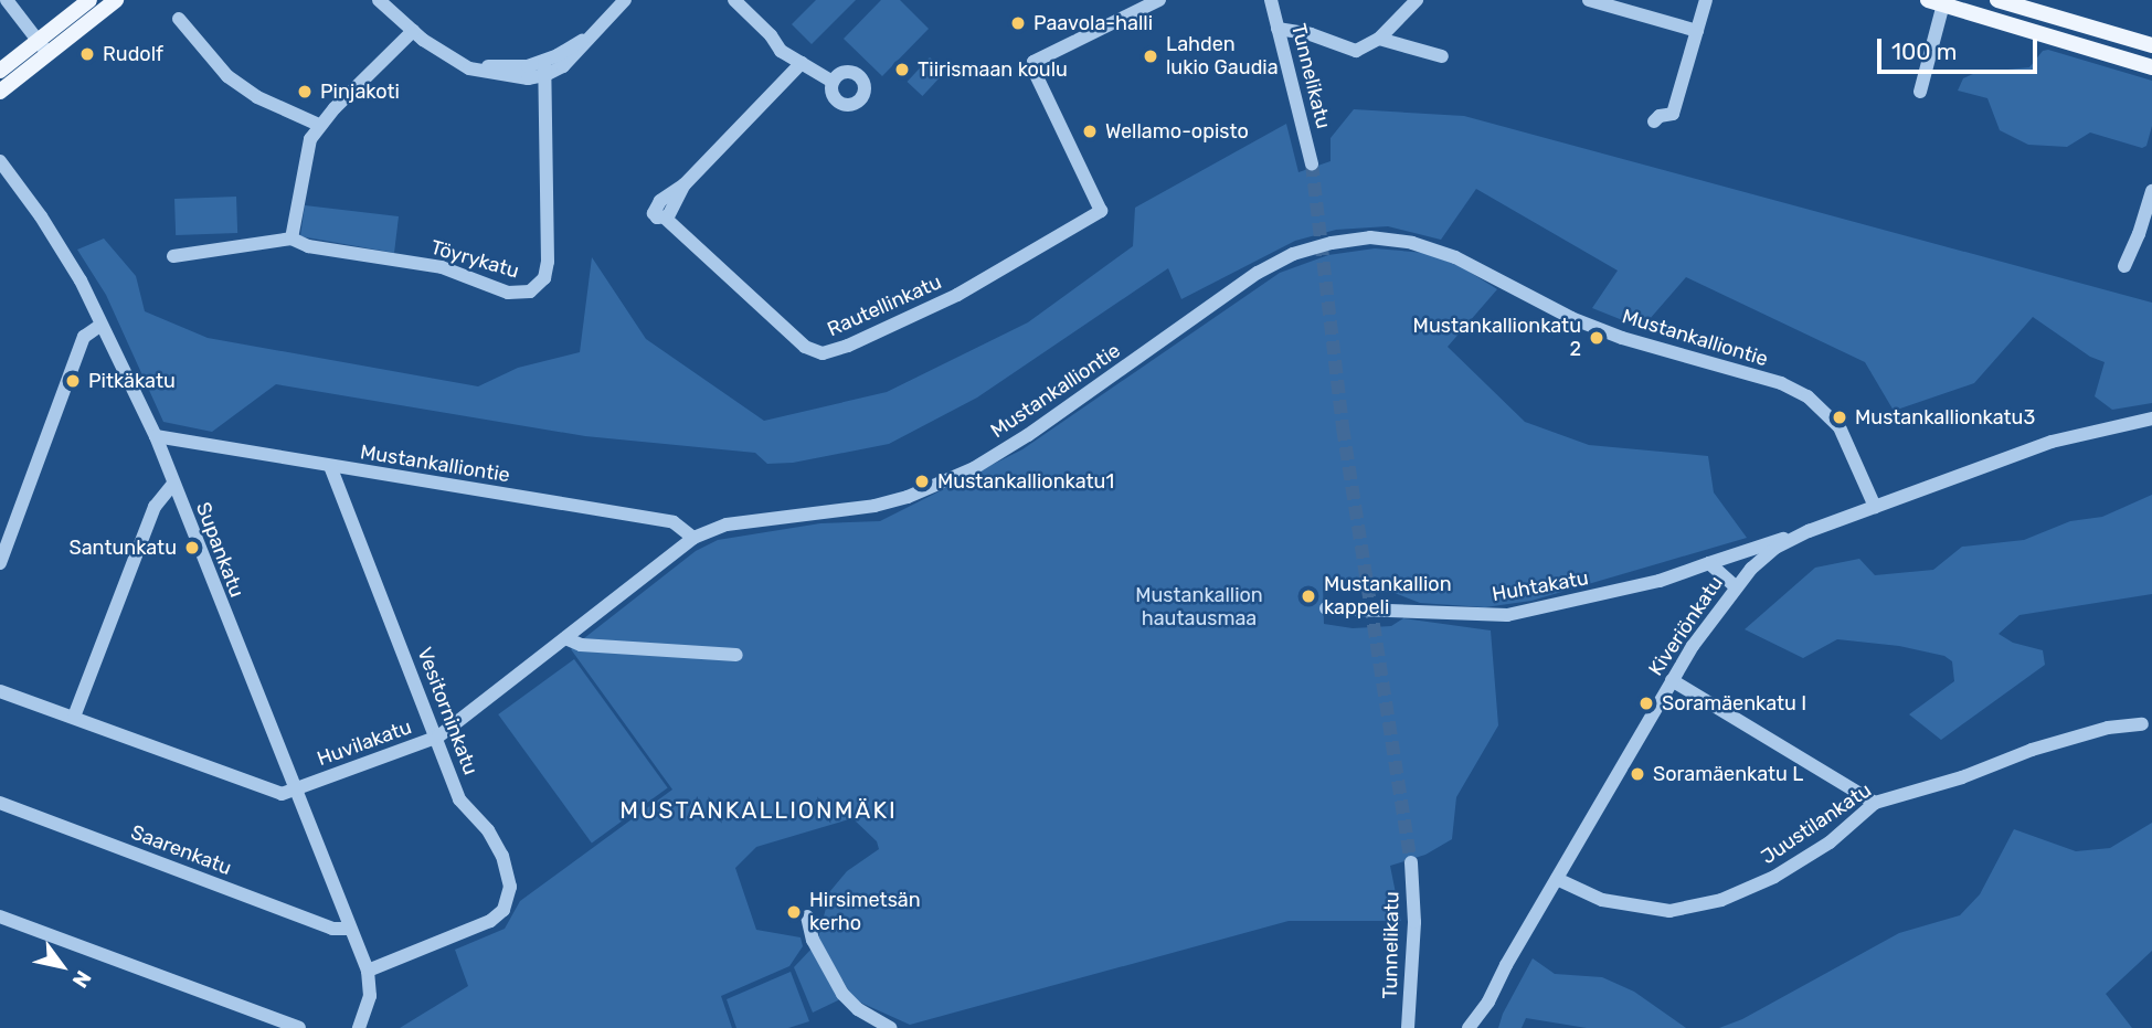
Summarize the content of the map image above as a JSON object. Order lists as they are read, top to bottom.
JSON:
{
  "streets": {
    "street": [
      "Tunnelikatu",
      "Töyrykatu",
      "Rautellinkatu",
      "Mustankalliontie",
      "Supankatu",
      "Huhtakatu",
      "Kiveriönkatu",
      "Vesitorninkatu",
      "Huvilakatu",
      "Juustilankatu",
      "Saarenkatu"
    ]
  },
  "crossings": [
    ["Mustankalliontie", "Supankatu"],
    ["Mustankalliontie", "Kiveriönkatu"],
    ["Mustankalliontie", "Vesitorninkatu"],
    ["Mustankalliontie", "Huvilakatu"],
    ["Supankatu", "Vesitorninkatu"],
    ["Supankatu", "Huvilakatu"],
    ["Supankatu", "Saarenkatu"],
    ["Huhtakatu", "Kiveriönkatu"],
    ["Kiveriönkatu", "Juustilankatu"],
    ["Vesitorninkatu", "Huvilakatu"]
  ],
  "districts": ["MUSTANKALLIONMÄKI"],
  "parks": ["Mustankallion hautausmaa"],
  "places": [
    "Paavola-halli",
    "Rudolf",
    "Lahden lukio Gaudia",
    "Tiirismaan koulu",
    "Pinjakoti",
    "Wellamo-opisto",
    "Mustankallionkatu 2",
    "Pitkäkatu",
    "Mustankallionkatu3",
    "Mustankallionkatu1",
    "Santunkatu",
    "Mustankallion kappeli",
    "Soramäenkatu I",
    "Soramäenkatu L",
    "Hirsimetsän kerho"
  ],
  "scale_bar": "100 m",
  "north": "bottom right"
}
